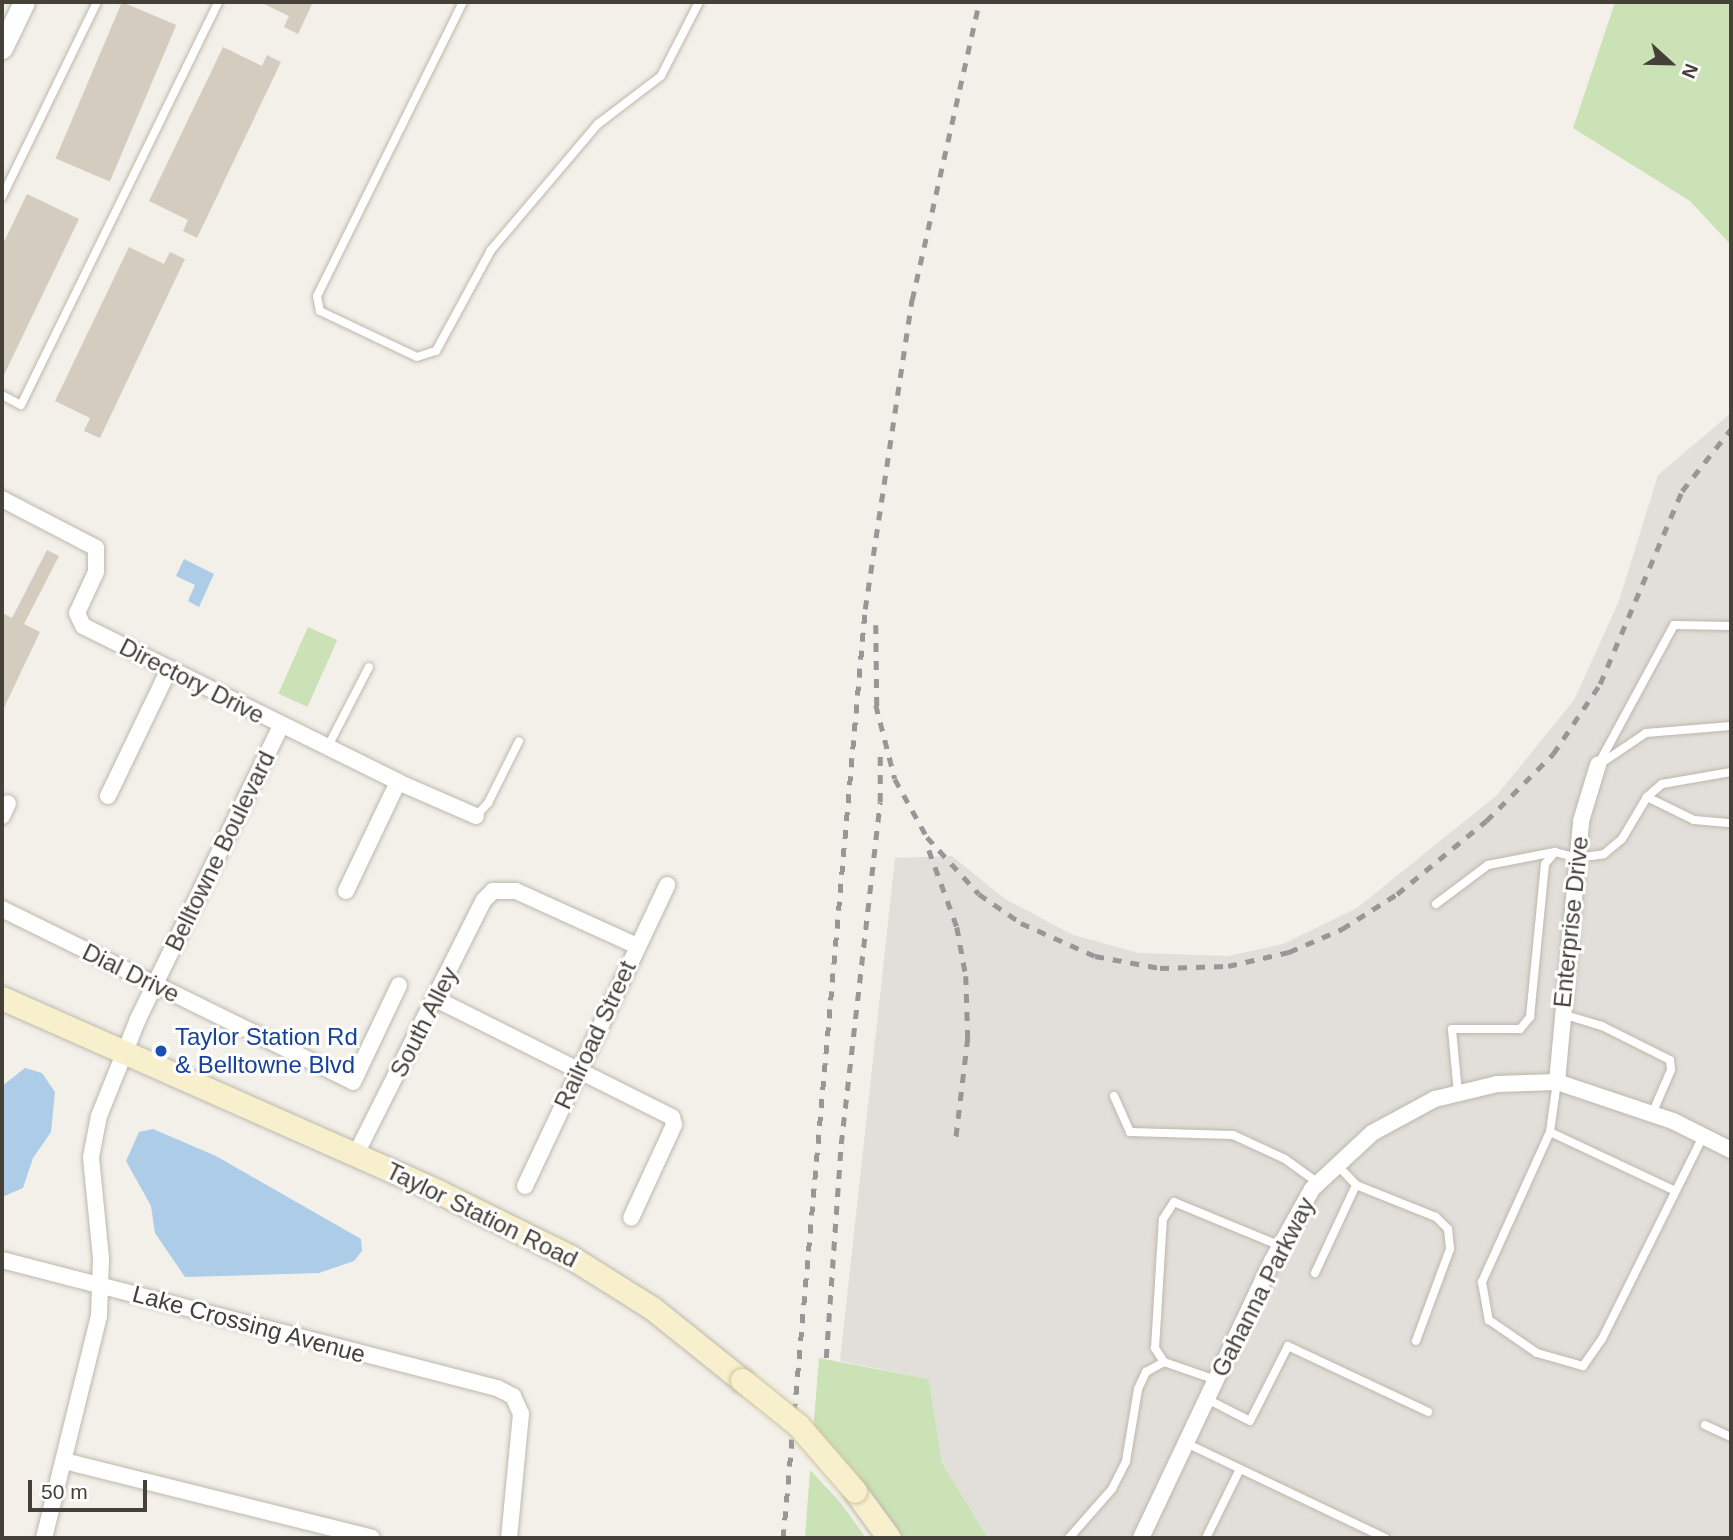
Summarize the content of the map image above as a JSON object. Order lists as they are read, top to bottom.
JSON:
{
  "streets": {
    "main road": ["Taylor Station Road"],
    "street": [
      "Directory Drive",
      "Belltowne Boulevard",
      "Enterprise Drive",
      "Dial Drive",
      "South Alley",
      "Railroad Street",
      "Gahanna Parkway",
      "Lake Crossing Avenue"
    ]
  },
  "crossings": [
    ["Directory Drive", "Belltowne Boulevard"],
    ["Belltowne Boulevard", "Dial Drive"],
    ["Belltowne Boulevard", "Taylor Station Road"],
    ["Belltowne Boulevard", "Lake Crossing Avenue"],
    ["Enterprise Drive", "Gahanna Parkway"],
    ["South Alley", "Railroad Street"],
    ["South Alley", "Taylor Station Road"]
  ],
  "places": ["Taylor Station Rd & Belltowne Blvd"],
  "scale_bar": "50 m",
  "north": "right"
}
